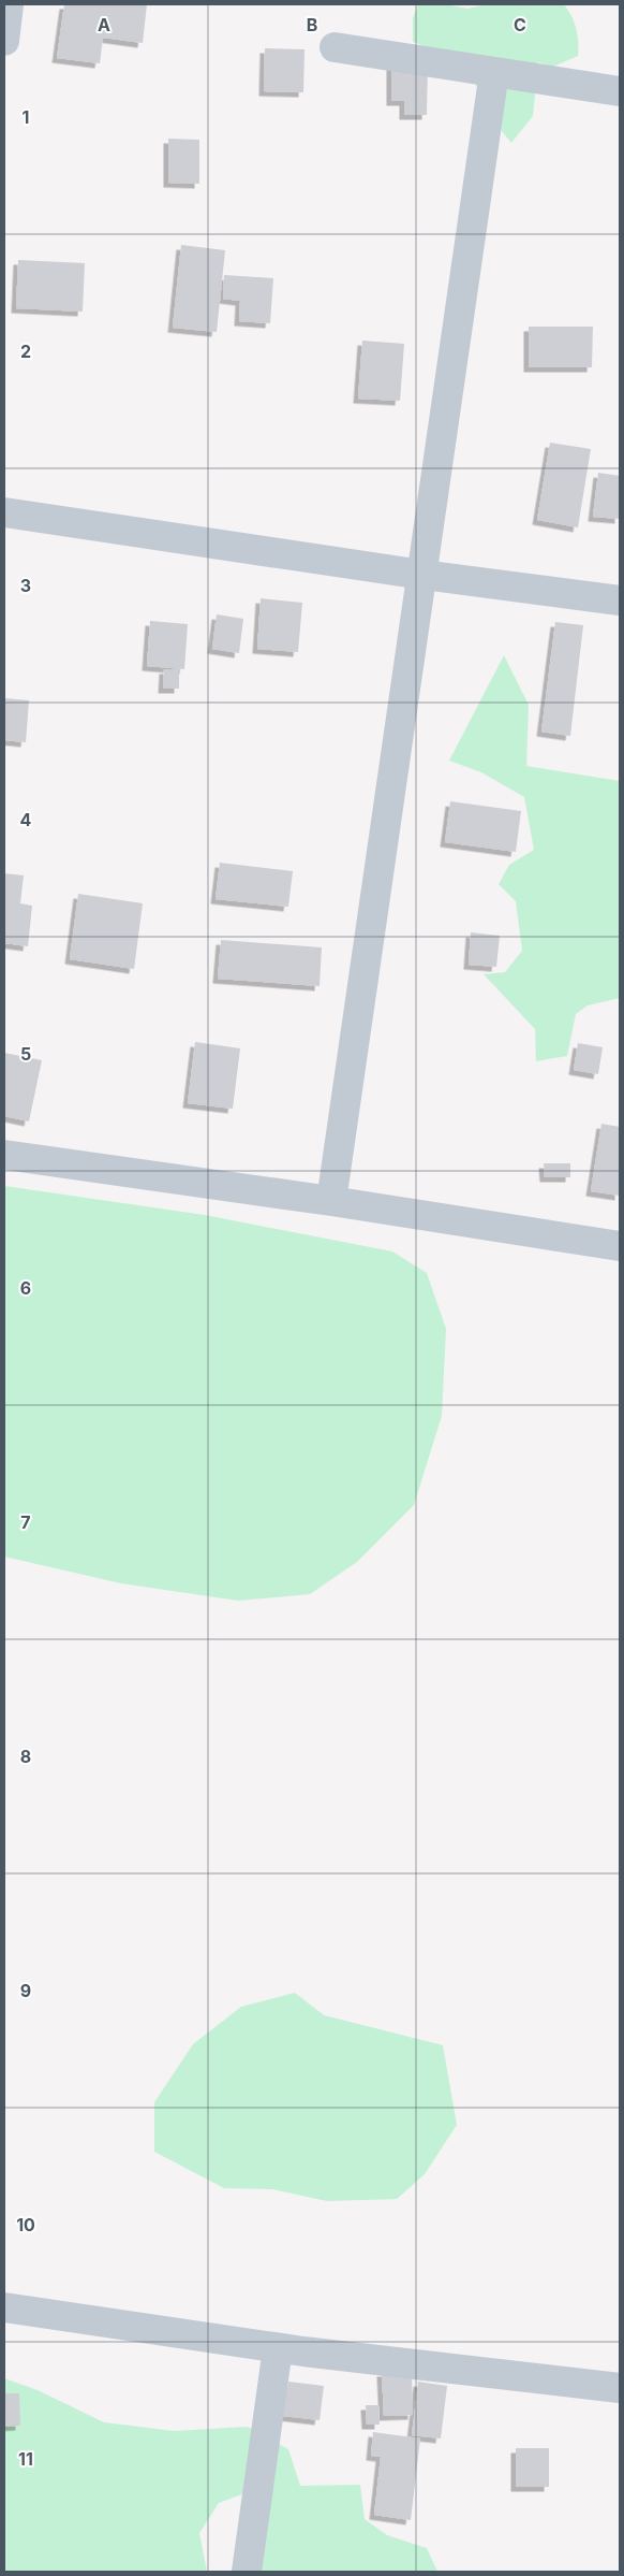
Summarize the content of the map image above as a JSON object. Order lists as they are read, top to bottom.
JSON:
{
  "grid": {
    "columns": ["A", "B", "C"],
    "rows": [
      "1",
      "2",
      "3",
      "4",
      "5",
      "6",
      "7",
      "8",
      "9",
      "10",
      "11"
    ]
  }
}
